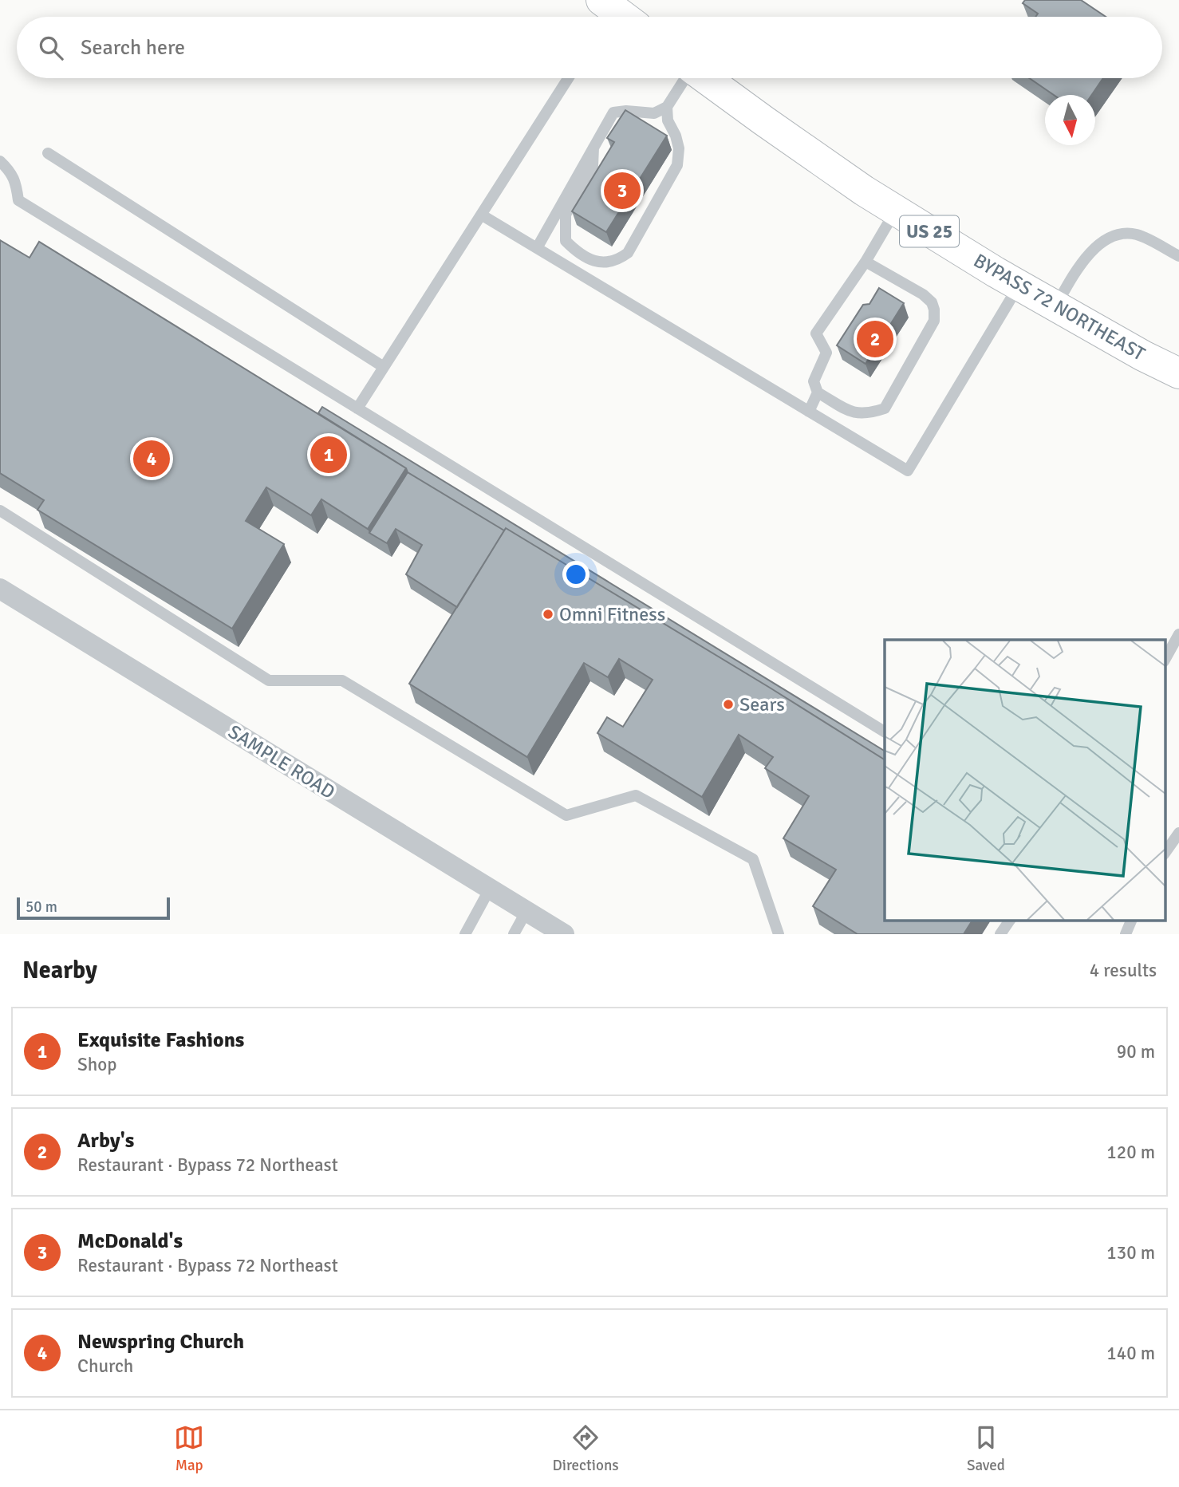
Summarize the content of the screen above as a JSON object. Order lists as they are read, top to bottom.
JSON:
{
  "streets": {
    "highway": ["US 25", "BYPASS 72 NORTHEAST"],
    "street": ["SAMPLE ROAD"]
  },
  "places": ["Omni Fitness", "Sears"],
  "scale_bar": "50 m",
  "north": "bottom",
  "page": {
    "search": "Search here",
    "pins": [
      "3",
      "2",
      "1",
      "4"
    ],
    "scale": "50 m",
    "heading": ["Nearby", "4 results"],
    "list": [
      {
        "mark": "1",
        "name": "Exquisite Fashions",
        "note": "Shop",
        "value": "90 m"
      },
      {
        "mark": "2",
        "name": "Arby's",
        "note": "Restaurant · Bypass 72 Northeast",
        "value": "120 m"
      },
      {
        "mark": "3",
        "name": "McDonald's",
        "note": "Restaurant · Bypass 72 Northeast",
        "value": "130 m"
      },
      {
        "mark": "4",
        "name": "Newspring Church",
        "note": "Church",
        "value": "140 m"
      }
    ],
    "nav": ["Map", "Directions", "Saved"]
  }
}
